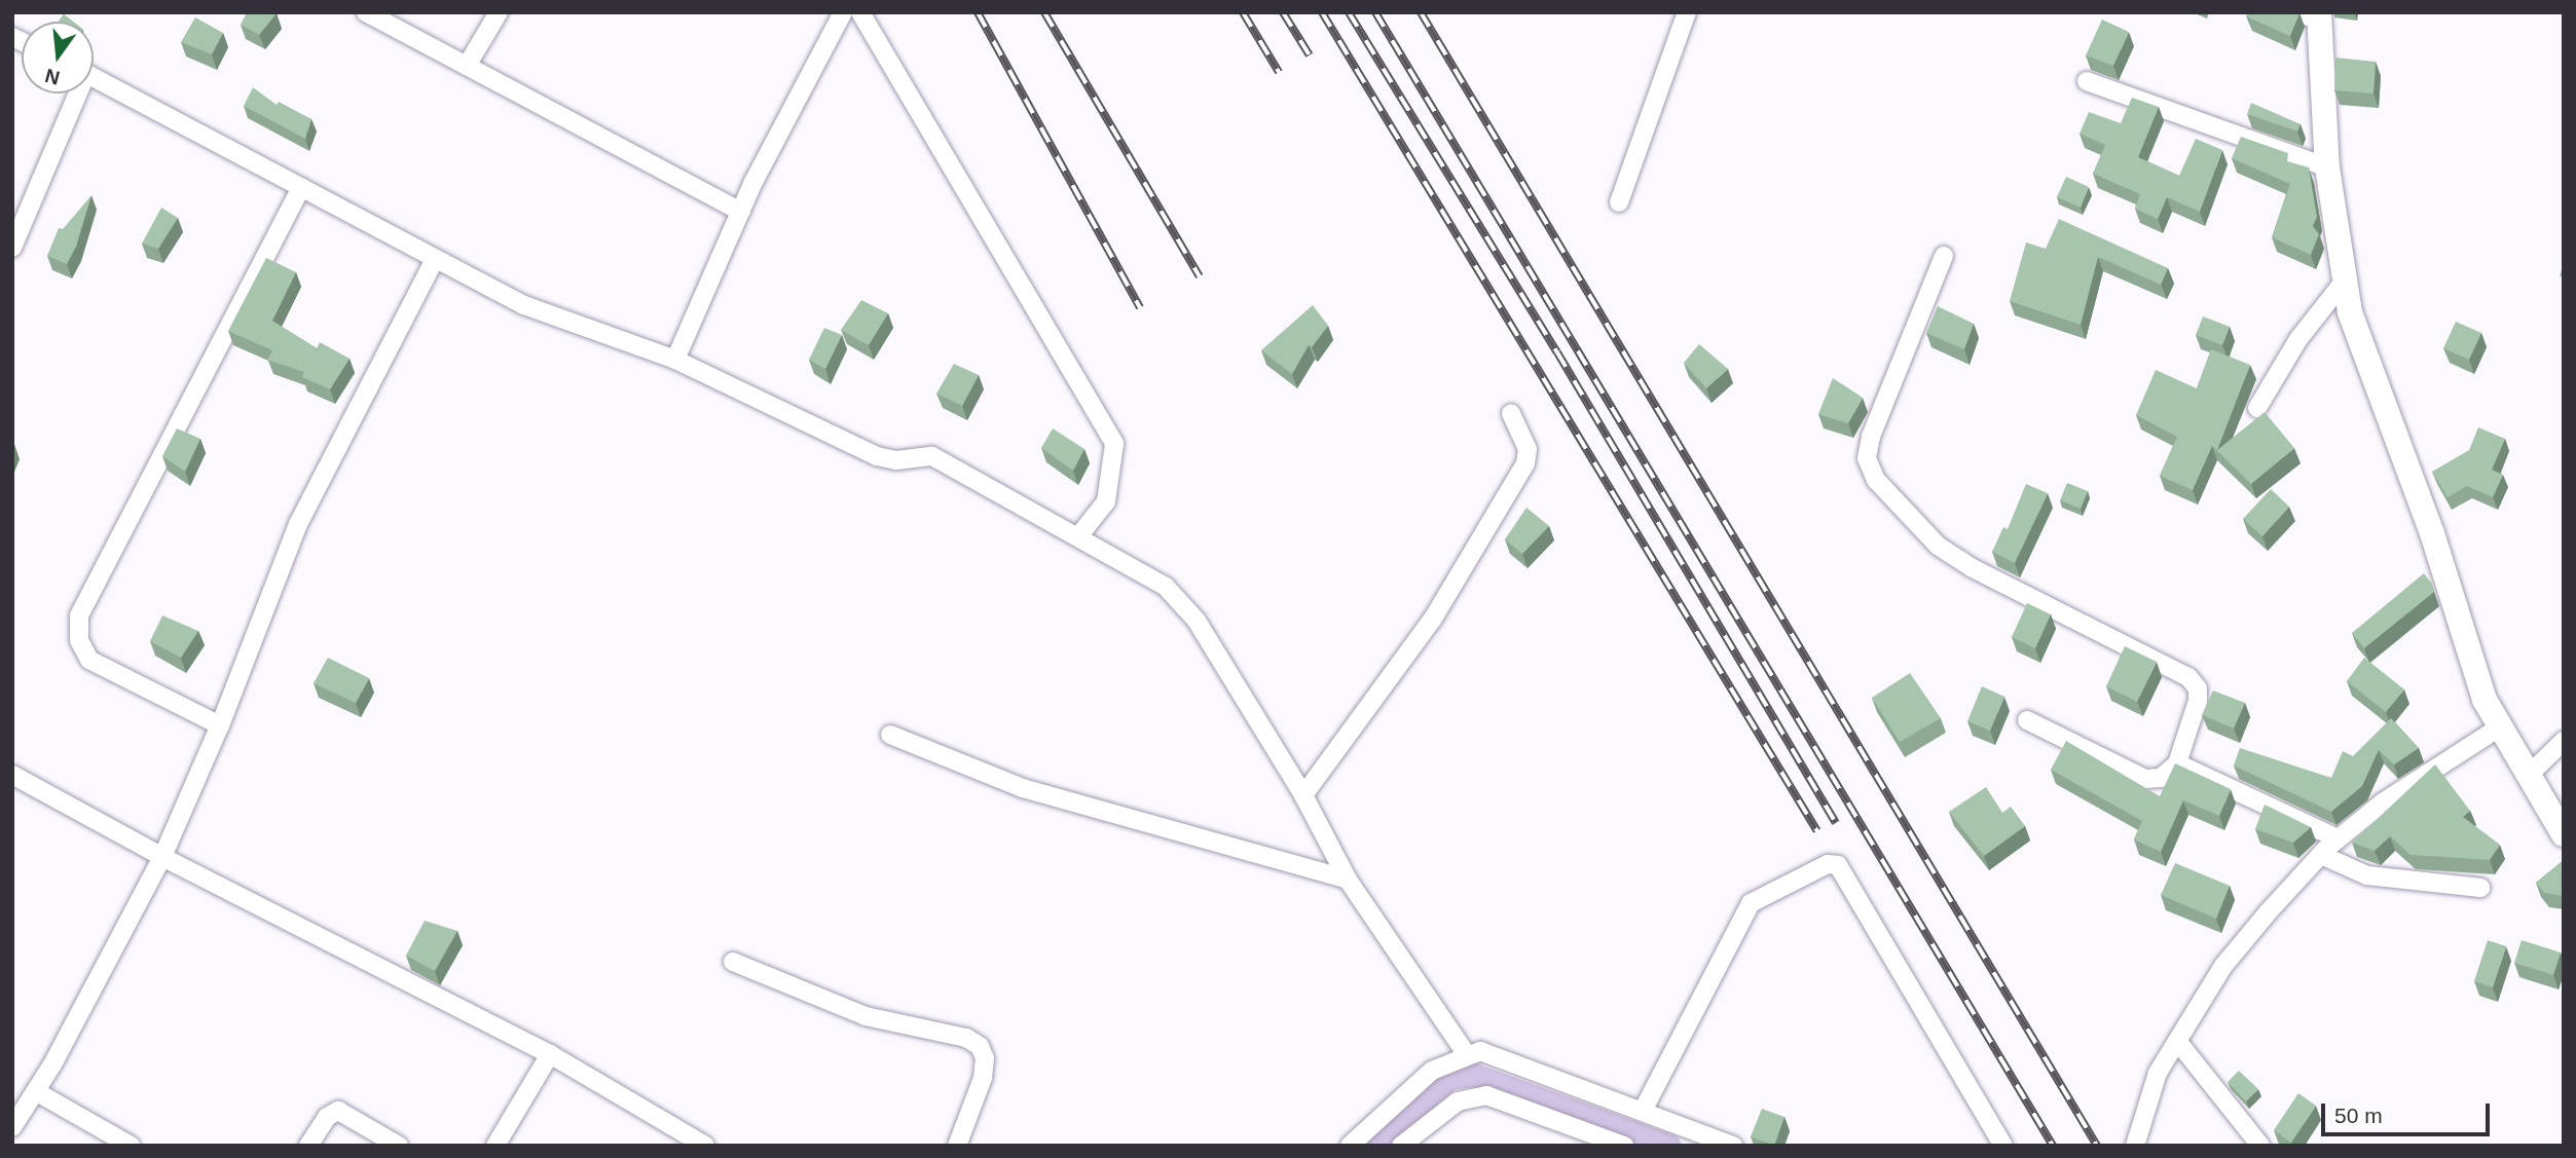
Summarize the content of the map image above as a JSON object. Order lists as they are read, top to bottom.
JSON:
{
  "scale_bar": "50 m",
  "north": "bottom"
}
